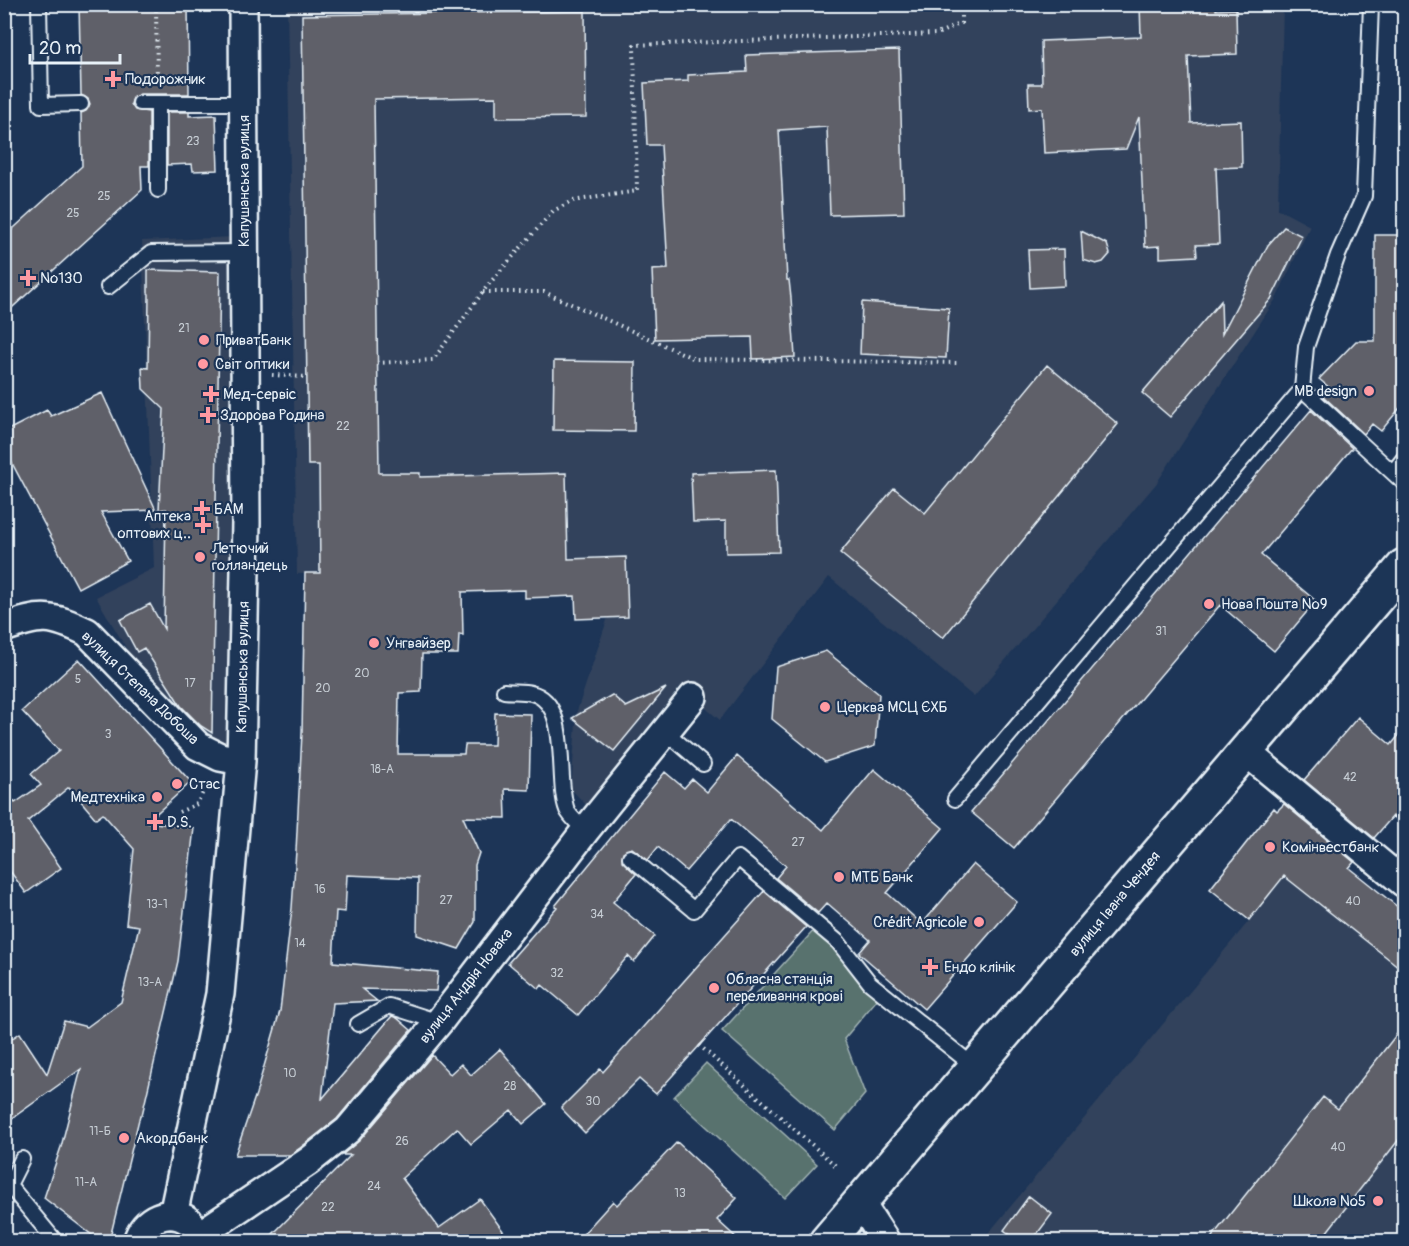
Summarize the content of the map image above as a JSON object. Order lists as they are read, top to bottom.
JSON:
{
  "streets": {
    "main road": ["вулиця Івана Чендея"],
    "street": ["Капушанська вулиця", "вулиця Степана Добоша", "вулиця Андрія Новака"]
  },
  "crossings": [
    ["Капушанська вулиця", "вулиця Степана Добоша"]
  ],
  "places": {
    "health": [
      "Подорожник",
      "№130",
      "Мед-сервіс",
      "Здорова Родина",
      "БАМ",
      "Аптека оптових ц‥",
      "D.S.",
      "Ендо клінік"
    ],
    "other": [
      "ПриватБанк",
      "Світ оптики",
      "MB design",
      "Летючий голландець",
      "Нова Пошта №9",
      "Унгвайзер",
      "Церква МСЦ ЄХБ",
      "Стас",
      "Медтехніка",
      "Комінвестбанк",
      "МТБ Банк",
      "Crédit Agricole",
      "Обласна станція переливання крові",
      "Акордбанк",
      "Школа №5"
    ]
  },
  "house_numbers": [
    "23",
    "25",
    "25",
    "21",
    "22",
    "31",
    "20",
    "5",
    "17",
    "20",
    "3",
    "18-А",
    "42",
    "27",
    "16",
    "27",
    "40",
    "13-1",
    "34",
    "14",
    "32",
    "13-А",
    "10",
    "28",
    "30",
    "11-Б",
    "26",
    "40",
    "11-А",
    "24",
    "13",
    "22"
  ],
  "scale_bar": "20 m"
}
